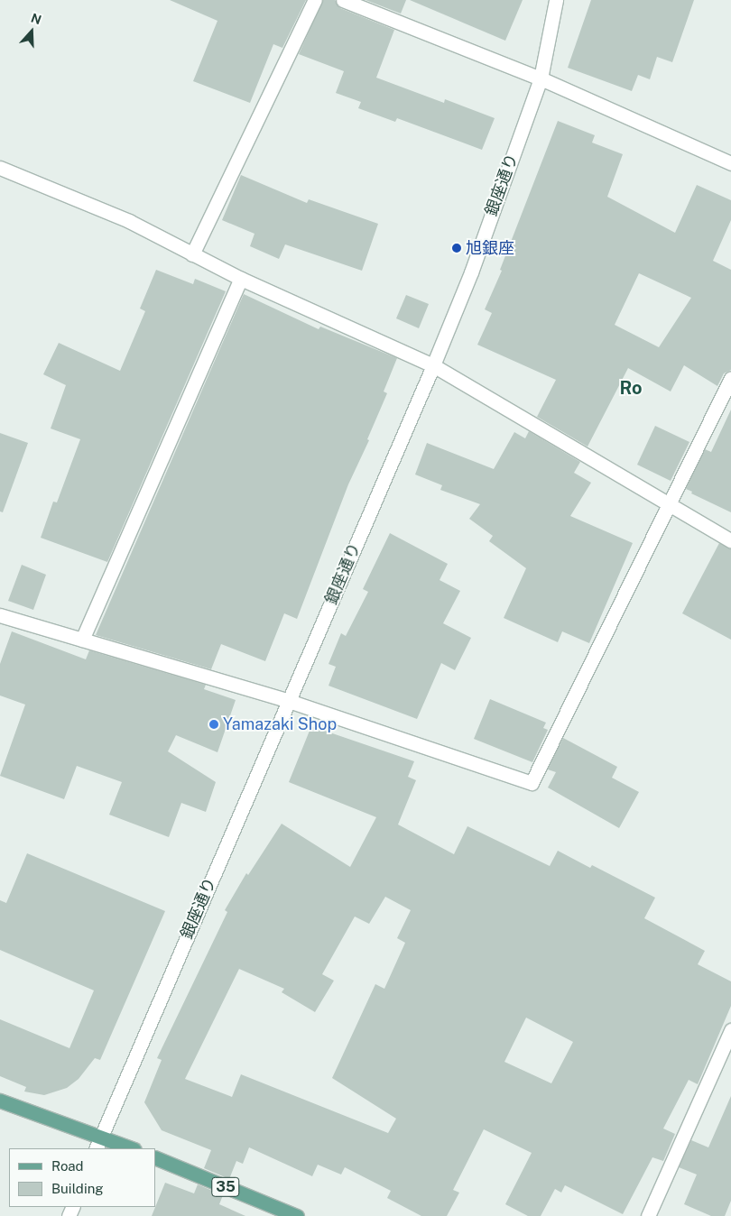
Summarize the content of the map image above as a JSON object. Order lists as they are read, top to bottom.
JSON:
{
  "streets": {
    "main road": ["35"],
    "street": ["銀座通り"]
  },
  "districts": ["Ro"],
  "places": ["旭銀座", "Yamazaki Shop"],
  "legend": ["Road", "Building"],
  "north": "top"
}
